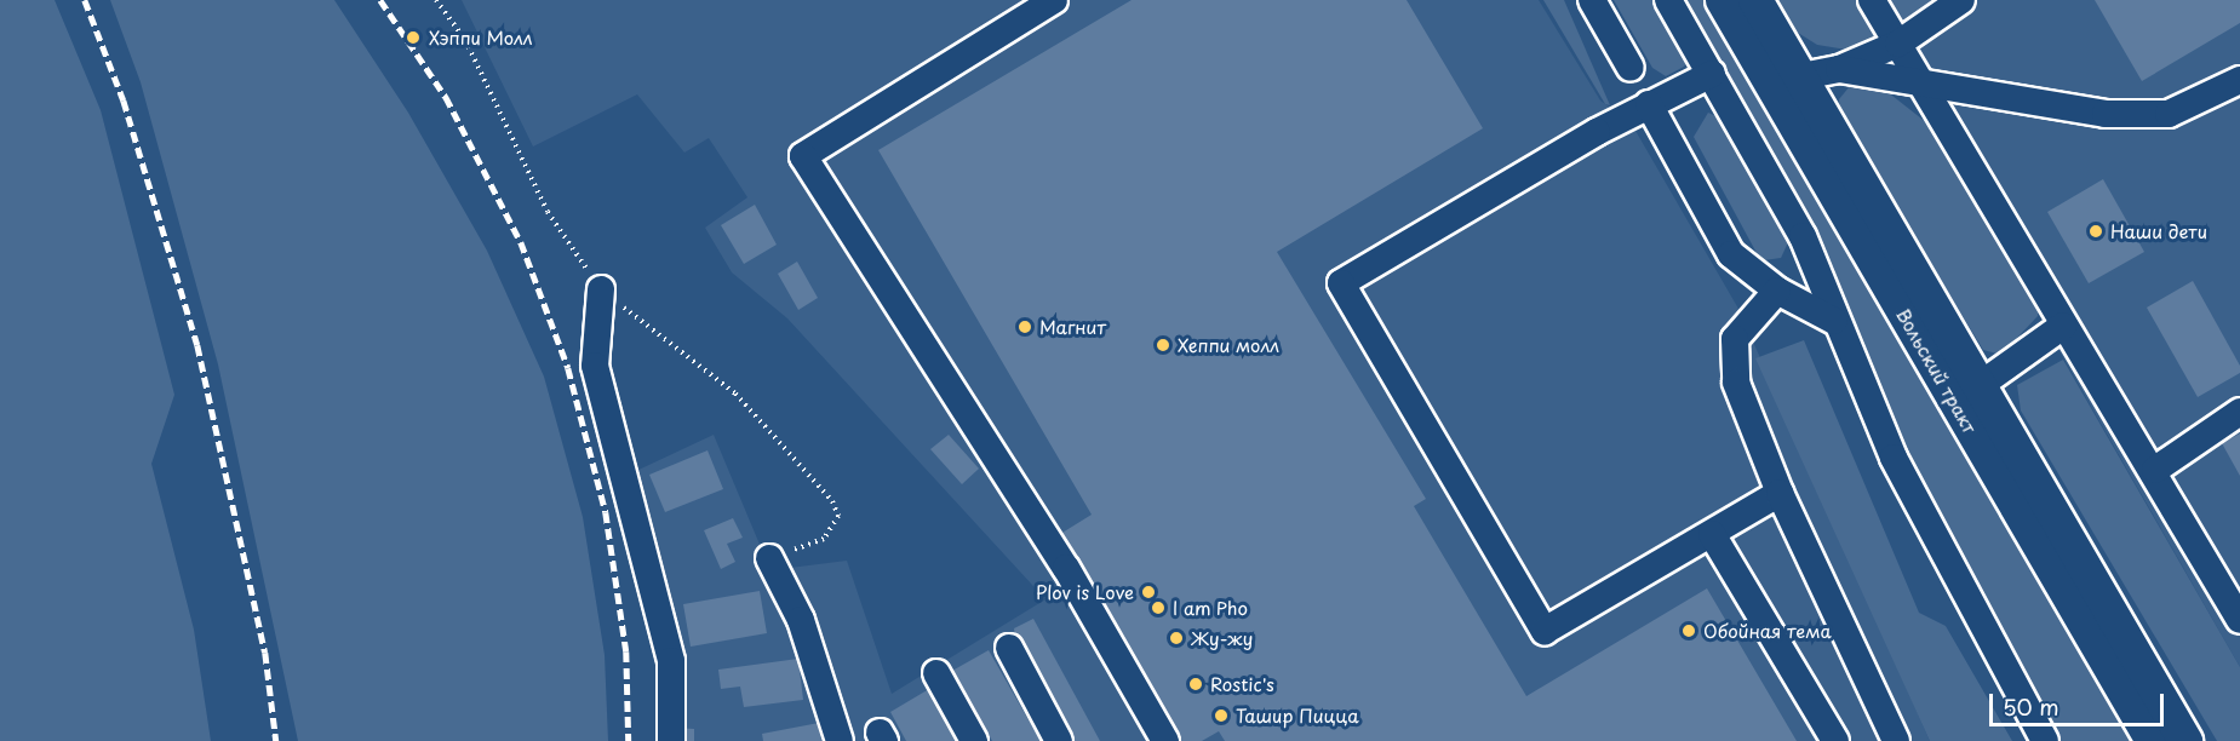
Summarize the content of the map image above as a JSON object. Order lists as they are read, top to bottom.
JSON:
{
  "streets": {
    "main road": ["Вольский тракт"]
  },
  "places": [
    "Хэппи Молл",
    "Наши дети",
    "Магнит",
    "Хеппи молл",
    "Plov is Love",
    "I am Pho",
    "Обойная тема",
    "Жу-жу",
    "Rostic's",
    "Ташир Пицца"
  ],
  "scale_bar": "50 m"
}
